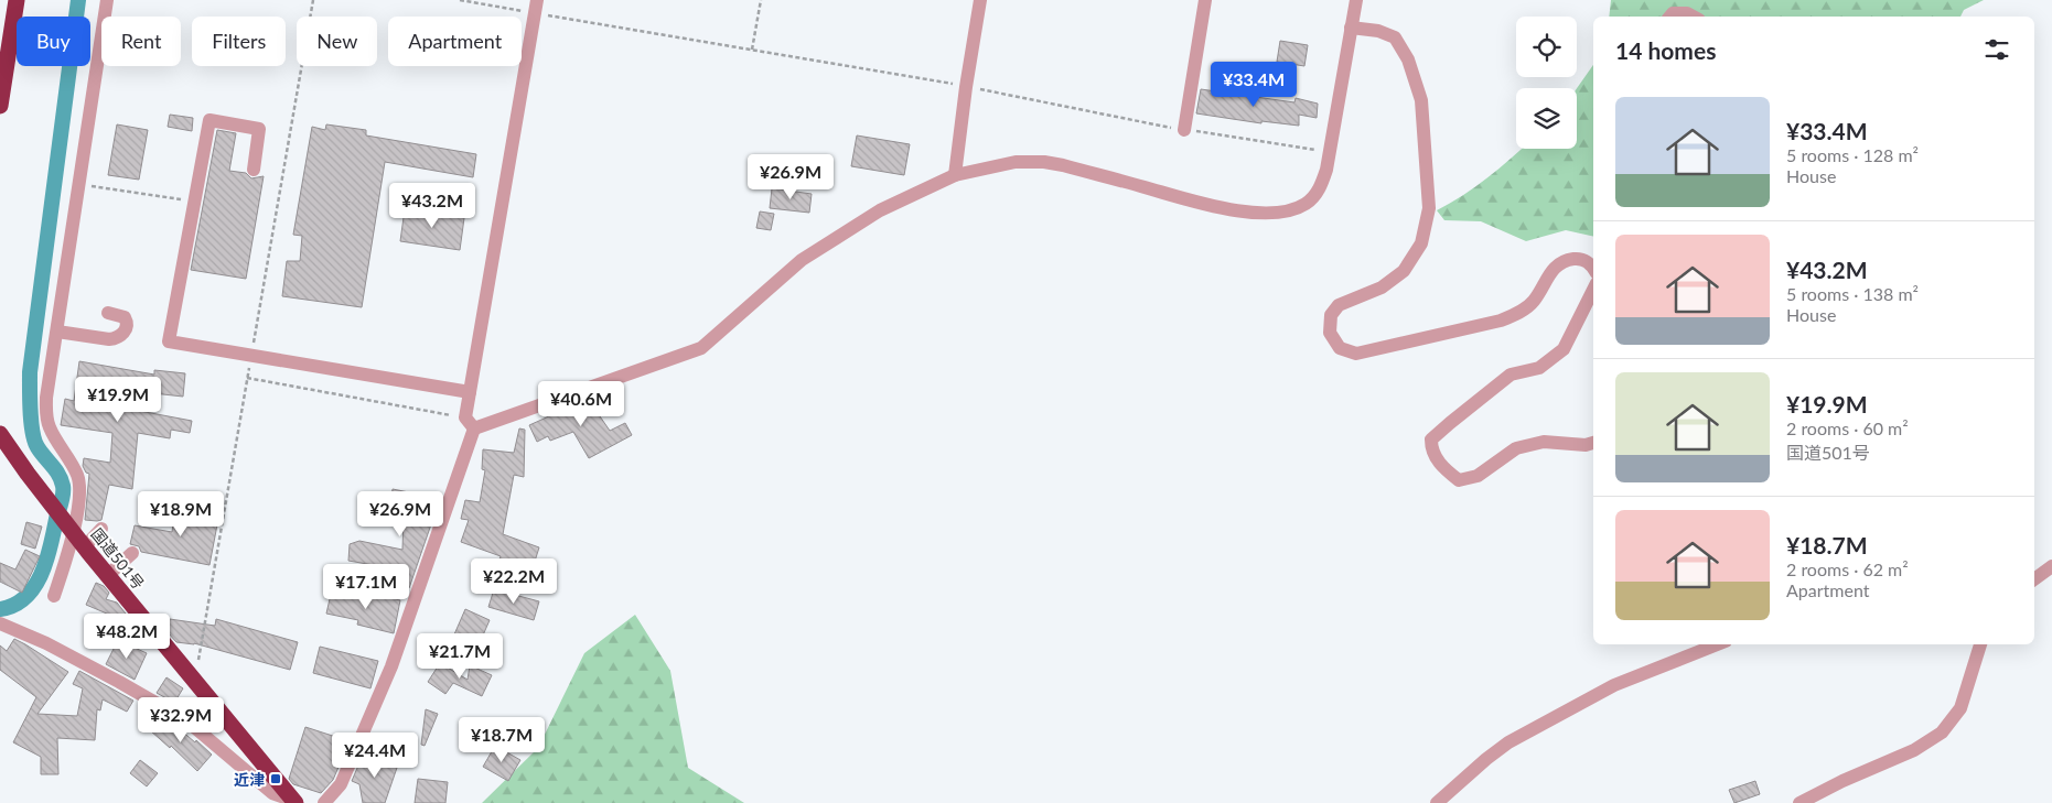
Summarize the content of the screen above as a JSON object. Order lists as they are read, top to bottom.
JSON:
{
  "streets": {
    "highway": ["国道501号"]
  },
  "places": {
    "transit": ["近津"]
  },
  "page": {
    "chip": [
      "Buy",
      "Rent",
      "Filters",
      "New",
      "Apartment"
    ],
    "heading": "14 homes",
    "price": [
      "¥33.4M",
      "¥26.9M",
      "¥43.2M",
      "¥19.9M",
      "¥40.6M",
      "¥18.9M",
      "¥26.9M",
      "¥22.2M",
      "¥17.1M",
      "¥48.2M",
      "¥21.7M",
      "¥32.9M",
      "¥18.7M",
      "¥24.4M"
    ],
    "list": [
      {
        "name": "¥33.4M",
        "note": "5 rooms · 128 m² · House"
      },
      {
        "name": "¥43.2M",
        "note": "5 rooms · 138 m² · House"
      },
      {
        "name": "¥19.9M",
        "note": "2 rooms · 60 m² · 国道501号"
      },
      {
        "name": "¥18.7M",
        "note": "2 rooms · 62 m² · Apartment"
      }
    ]
  }
}
